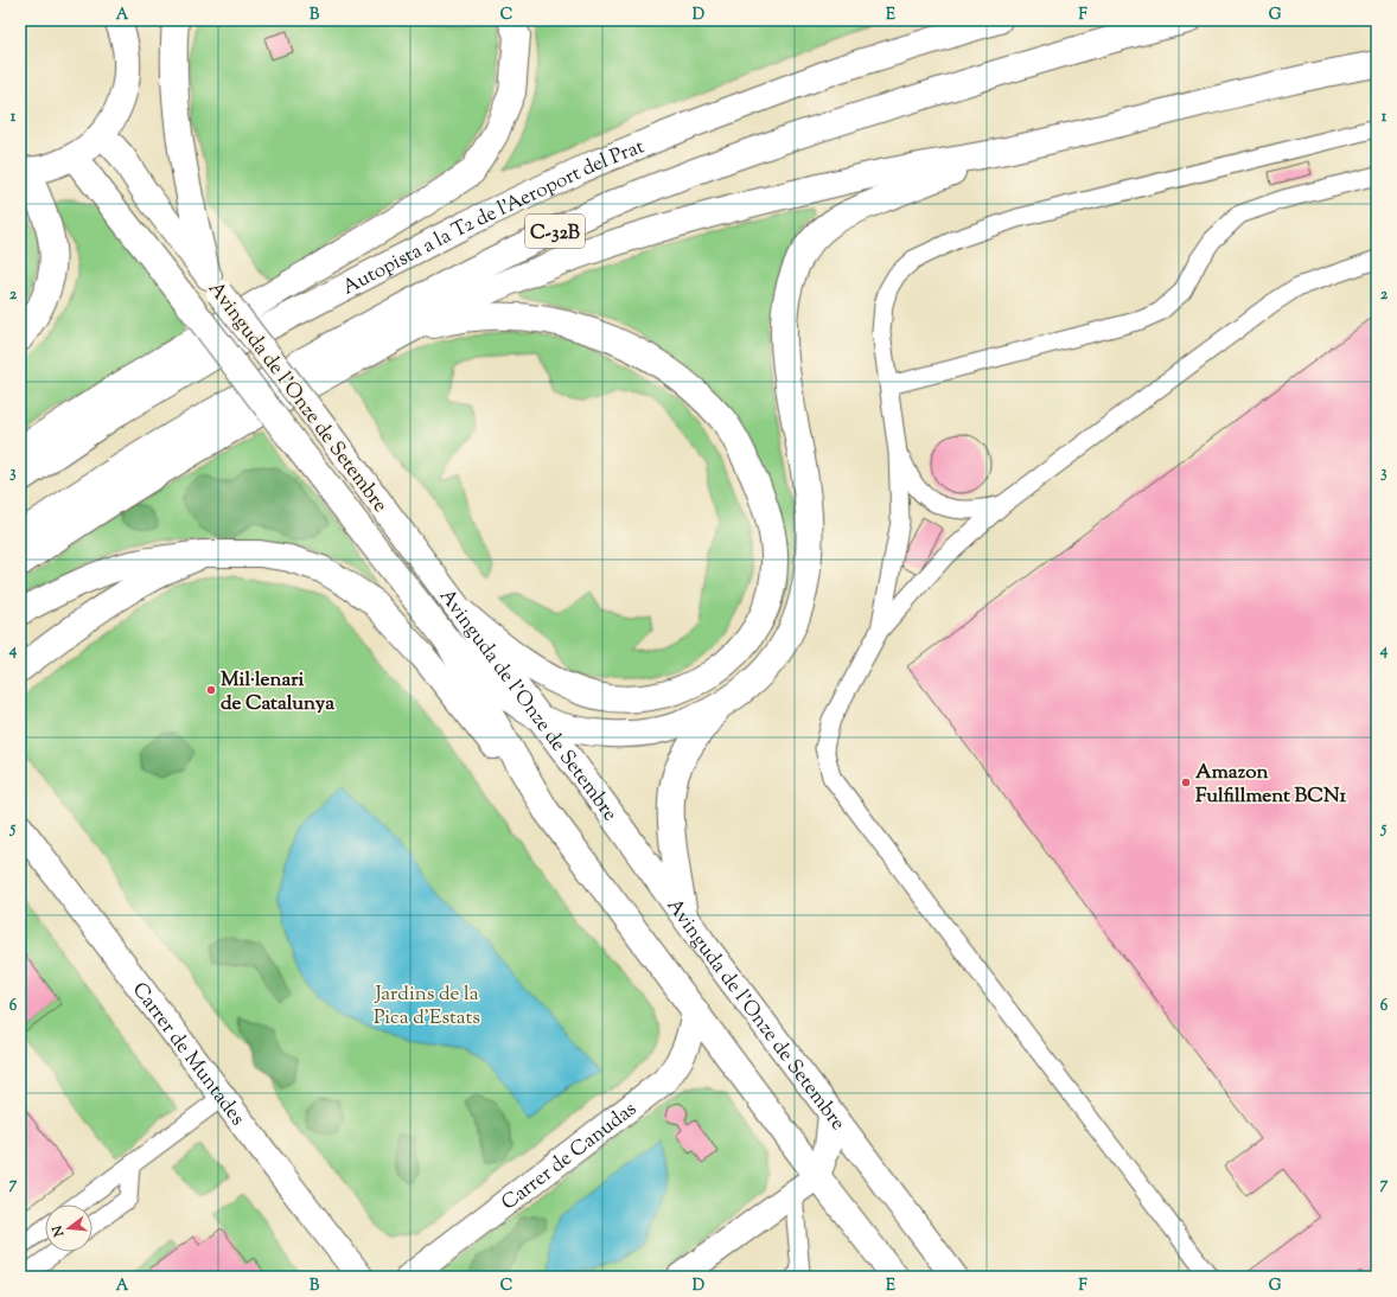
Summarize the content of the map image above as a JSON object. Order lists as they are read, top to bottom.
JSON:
{
  "streets": {
    "main road": [
      "Autopista a la T2 de l'Aeroport del Prat",
      "C-32B",
      "Avinguda de l'Onze de Setembre",
      "Carrer de Muntades",
      "Carrer de Canudas"
    ]
  },
  "crossings": [
    ["Avinguda de l'Onze de Setembre", "Carrer de Canudas"]
  ],
  "parks": ["Jardins de la Pica d'Estats"],
  "places": ["Mil·lenari de Catalunya", "Amazon Fulfillment BCN1"],
  "north": "left",
  "grid": {
    "columns": [
      "A",
      "B",
      "C",
      "D",
      "E",
      "F",
      "G"
    ],
    "rows": [
      "1",
      "2",
      "3",
      "4",
      "5",
      "6",
      "7"
    ]
  }
}
